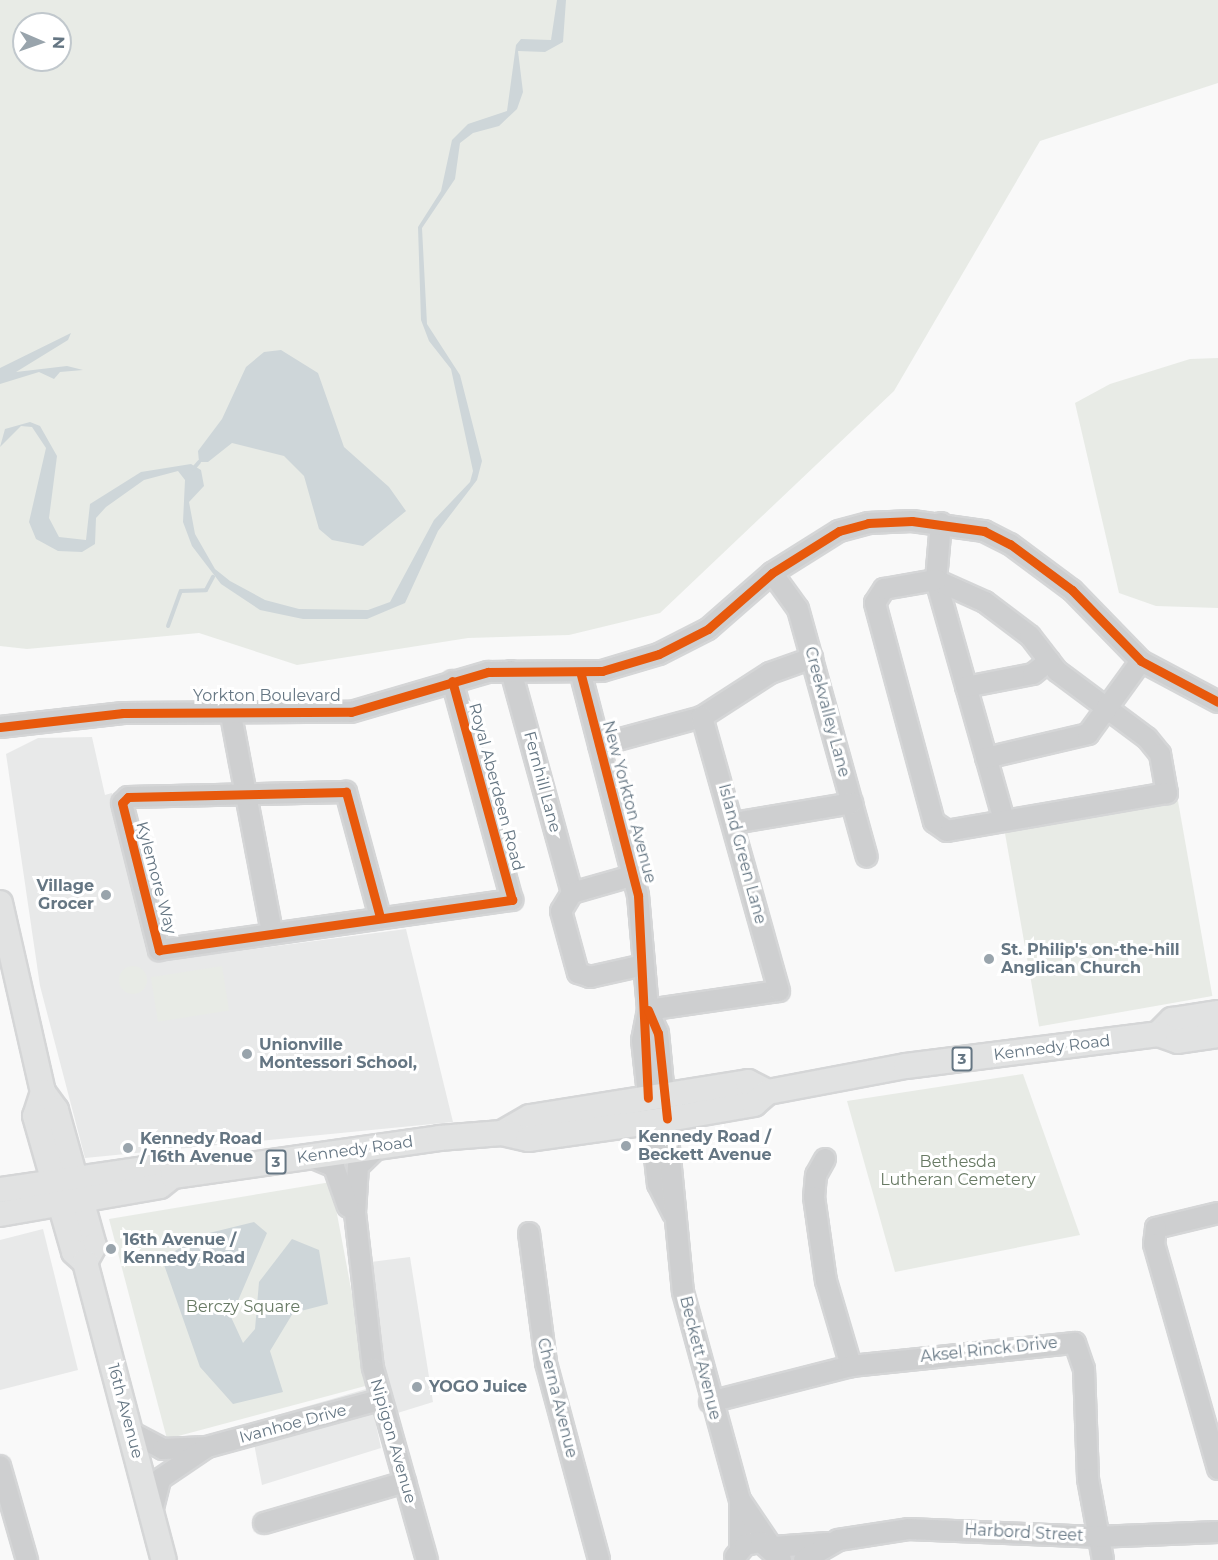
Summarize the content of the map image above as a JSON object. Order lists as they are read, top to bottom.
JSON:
{
  "streets": {
    "main road": ["Kennedy Road", "3", "16th Avenue"],
    "street": [
      "Yorkton Boulevard",
      "Creekvalley Lane",
      "Fernhill Lane",
      "Royal Aberdeen Road",
      "New Yorkton Avenue",
      "Island Green Lane",
      "Kylemore Way",
      "Aksel Rinck Drive",
      "Beckett Avenue",
      "Cherna Avenue",
      "Ivanhoe Drive",
      "Nipigon Avenue",
      "Harbord Street"
    ]
  },
  "crossings": [
    ["Yorkton Boulevard", "Creekvalley Lane"],
    ["Yorkton Boulevard", "Fernhill Lane"],
    ["Yorkton Boulevard", "Royal Aberdeen Road"],
    ["Yorkton Boulevard", "New Yorkton Avenue"],
    ["Royal Aberdeen Road", "Kylemore Way"],
    ["New Yorkton Avenue", "Island Green Lane"],
    ["New Yorkton Avenue", "Kennedy Road"],
    ["New Yorkton Avenue", "Beckett Avenue"],
    ["Kennedy Road", "Beckett Avenue"],
    ["Kennedy Road", "16th Avenue"],
    ["Kennedy Road", "Nipigon Avenue"],
    ["Aksel Rinck Drive", "Beckett Avenue"],
    ["Aksel Rinck Drive", "Harbord Street"],
    ["Beckett Avenue", "Harbord Street"],
    ["16th Avenue", "Ivanhoe Drive"],
    ["Ivanhoe Drive", "Nipigon Avenue"]
  ],
  "parks": ["Bethesda Lutheran Cemetery", "Berczy Square"],
  "places": [
    "Village Grocer",
    "St. Philip's on-the-hill Anglican Church",
    "Unionville Montessori School,",
    "Kennedy Road / Beckett Avenue",
    "Kennedy Road / 16th Avenue",
    "16th Avenue / Kennedy Road",
    "YOGO Juice"
  ],
  "north": "right"
}
